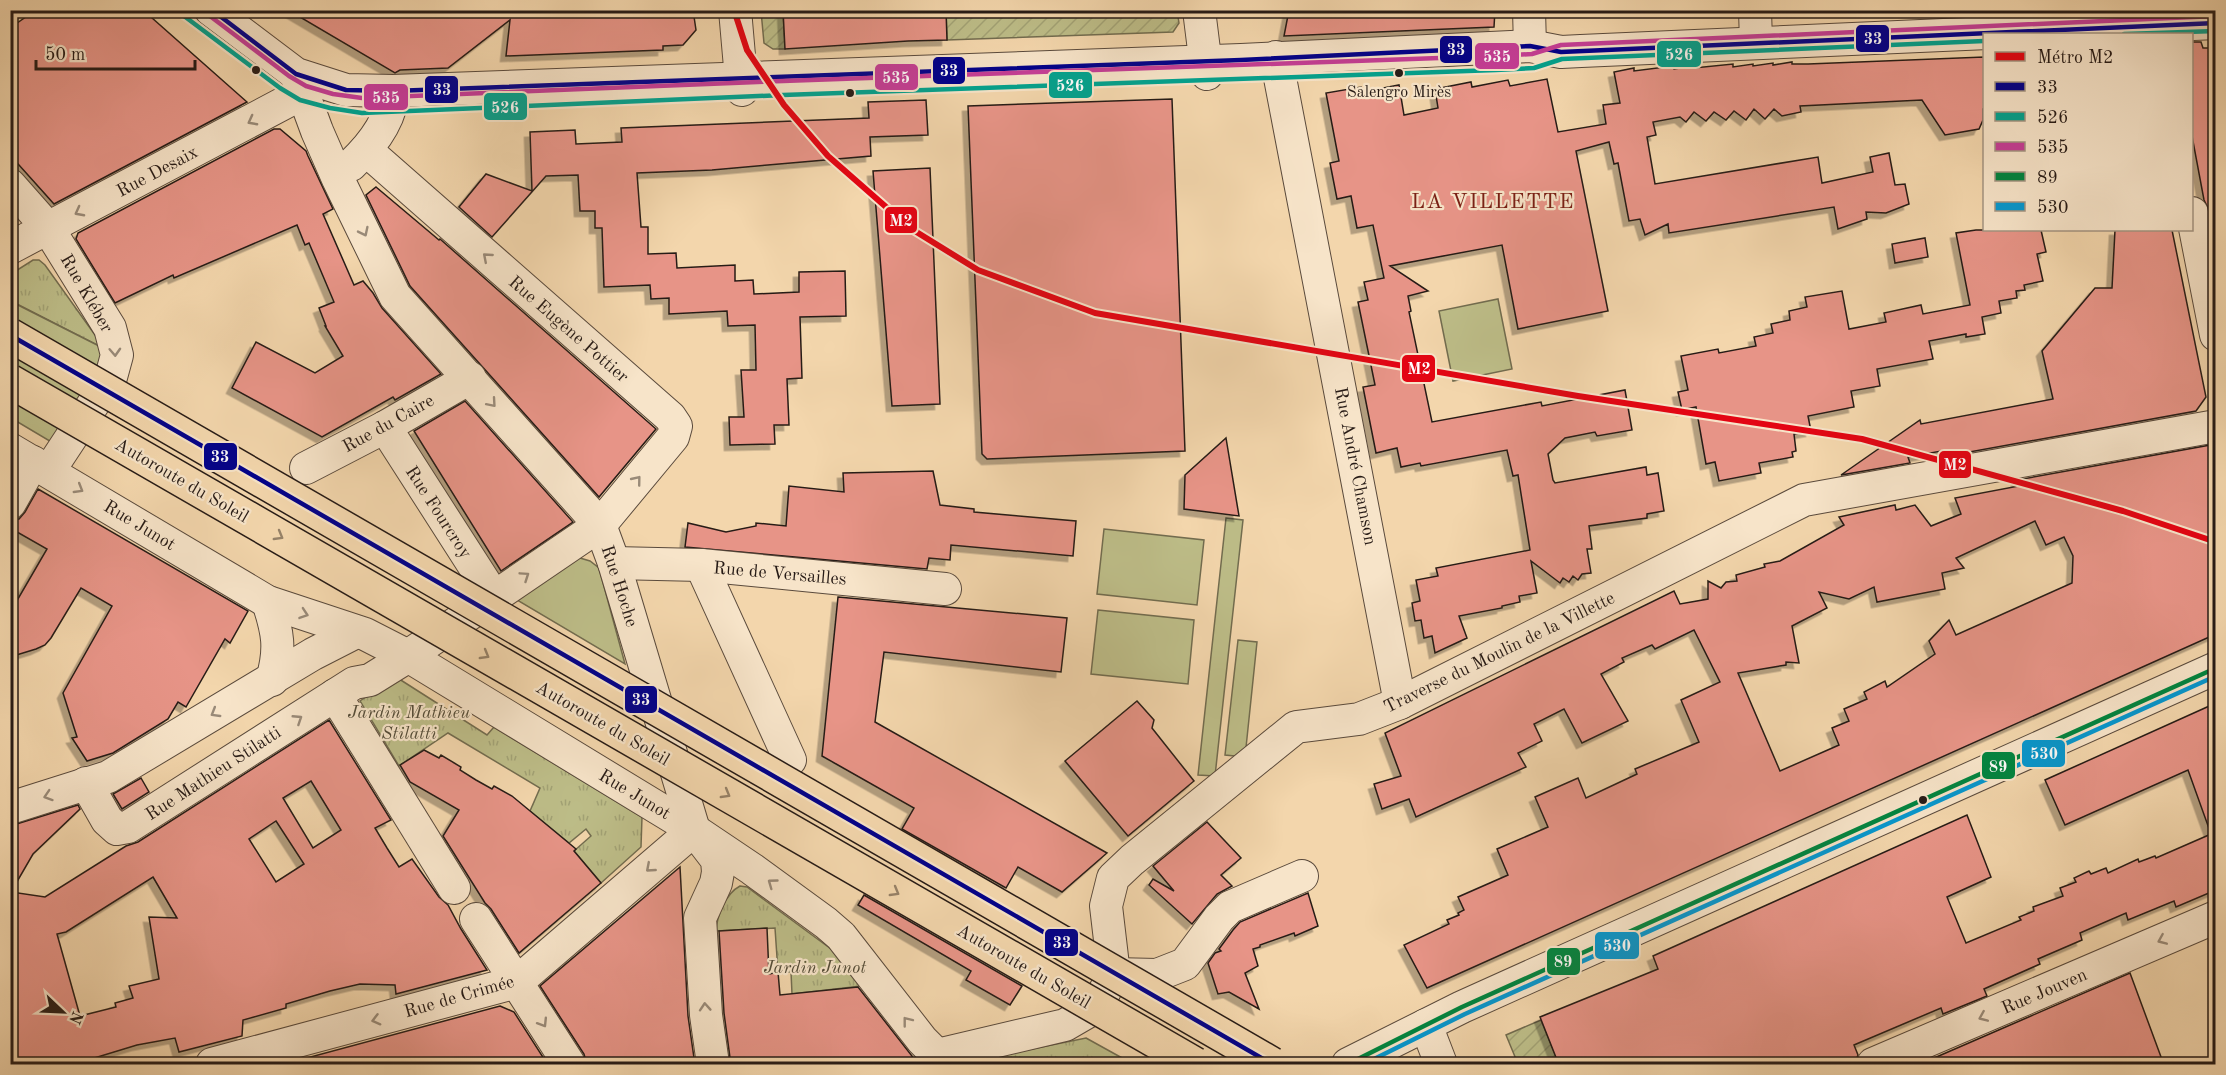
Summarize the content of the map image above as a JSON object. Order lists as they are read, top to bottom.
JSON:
{
  "streets": {
    "highway": ["Autoroute du Soleil"],
    "street": [
      "Rue Desaix",
      "Rue Kléber",
      "Rue Eugène Pottier",
      "Rue du Caire",
      "Rue André Chamson",
      "Rue Fourcroy",
      "Rue Junot",
      "Rue de Versailles",
      "Rue Hoche",
      "Traverse du Moulin de la Villette",
      "Rue Mathieu Stilatti",
      "Rue Jouven",
      "Rue de Crimée"
    ]
  },
  "crossings": [
    ["Rue Desaix", "Rue Kléber"],
    ["Rue Desaix", "Rue Hoche"],
    ["Rue Kléber", "Rue Junot"],
    ["Rue Eugène Pottier", "Rue Hoche"],
    ["Rue Eugène Pottier", "Rue Mathieu Stilatti"],
    ["Rue du Caire", "Rue Fourcroy"],
    ["Rue du Caire", "Rue Hoche"],
    ["Rue André Chamson", "Traverse du Moulin de la Villette"],
    ["Rue Fourcroy", "Rue Mathieu Stilatti"],
    ["Rue Junot", "Rue Hoche"],
    ["Rue Junot", "Rue Mathieu Stilatti"],
    ["Rue Junot", "Rue de Crimée"],
    ["Rue de Versailles", "Rue Hoche"],
    ["Rue Hoche", "Rue Mathieu Stilatti"],
    ["Rue Hoche", "Rue de Crimée"]
  ],
  "one_way": [
    "Rue Desaix",
    "Rue Kléber",
    "Rue Eugène Pottier",
    "Rue de Crimée"
  ],
  "districts": ["LA VILLETTE"],
  "parks": ["Jardin Mathieu Stilatti", "Jardin Junot"],
  "places": ["Salengro Mirès"],
  "lines": [
    "metro line M2",
    "transit line 33",
    "transit line 535",
    "transit line 526",
    "transit line 89",
    "transit line 530"
  ],
  "legend": [
    "Métro M2",
    "33",
    "526",
    "535",
    "89",
    "530"
  ],
  "scale_bar": "50 m",
  "north": "bottom right"
}
